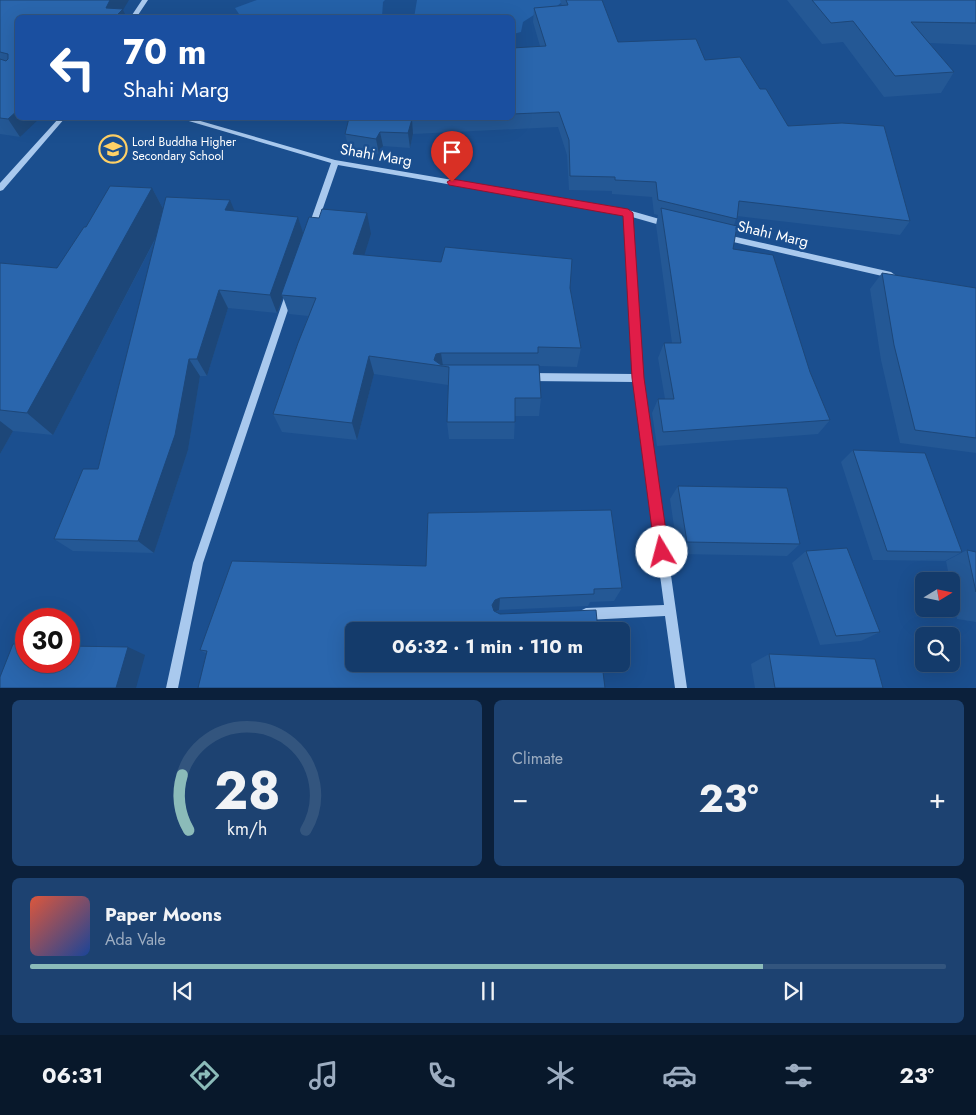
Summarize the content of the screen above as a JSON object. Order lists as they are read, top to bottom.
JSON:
{
  "streets": {
    "street": ["Shahi Marg"]
  },
  "places": {
    "school or university": ["Lord Buddha Higher Secondary School"]
  },
  "north": "right",
  "page": {
    "turn": ["70 m", "Shahi Marg"],
    "limit": "30",
    "trip": "06:32 · 1 min · 110 m",
    "tile": "Climate",
    "heat": ["−", "23°", "+"],
    "song": ["Paper Moons", "Ada Vale"],
    "tabs": ["06:31", "23°"],
    "gauge": ["28", "km/h"]
  }
}
